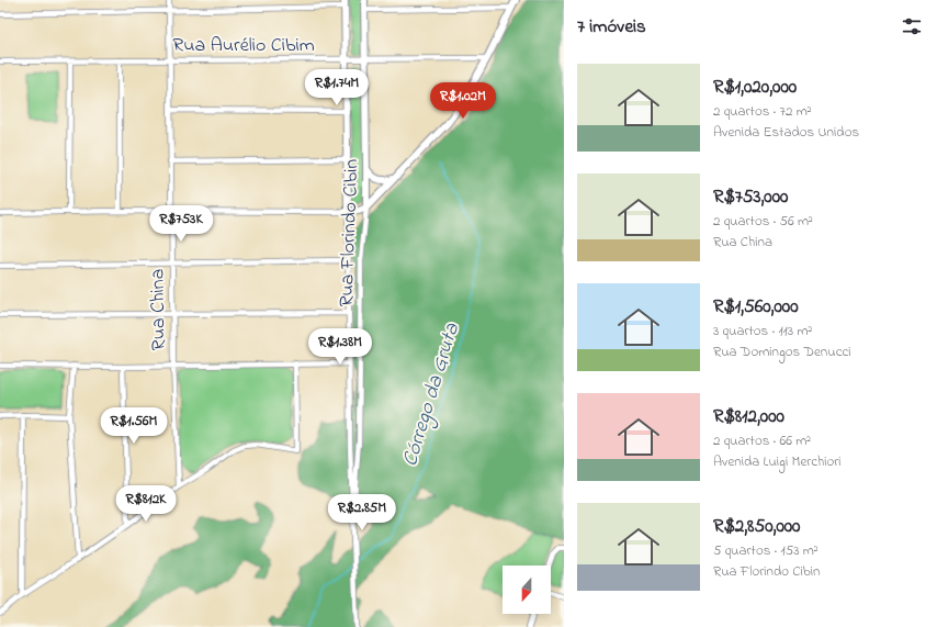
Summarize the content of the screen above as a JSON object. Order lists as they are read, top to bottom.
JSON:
{
  "streets": {
    "street": ["Rua Aurélio Cibim", "Rua Florindo Cibin", "Rua China"]
  },
  "crossings": [
    ["Rua Aurélio Cibim", "Rua Florindo Cibin"],
    ["Rua Aurélio Cibim", "Rua China"]
  ],
  "water": ["Córrego da Gruta"],
  "north": "bottom",
  "page": {
    "heading": "7 imóveis",
    "list": [
      {
        "name": "R$1,020,000",
        "note": "2 quartos · 72 m² · Avenida Estados Unidos"
      },
      {
        "name": "R$753,000",
        "note": "2 quartos · 56 m² · Rua China"
      },
      {
        "name": "R$1,560,000",
        "note": "3 quartos · 113 m² · Rua Domingos Denucci"
      },
      {
        "name": "R$812,000",
        "note": "2 quartos · 66 m² · Avenida Luigi Merchiori"
      },
      {
        "name": "R$2,850,000",
        "note": "5 quartos · 153 m² · Rua Florindo Cibin"
      }
    ],
    "price": [
      "R$1.74M",
      "R$1.02M",
      "R$753K",
      "R$1.38M",
      "R$1.56M",
      "R$812K",
      "R$2.85M"
    ]
  }
}
